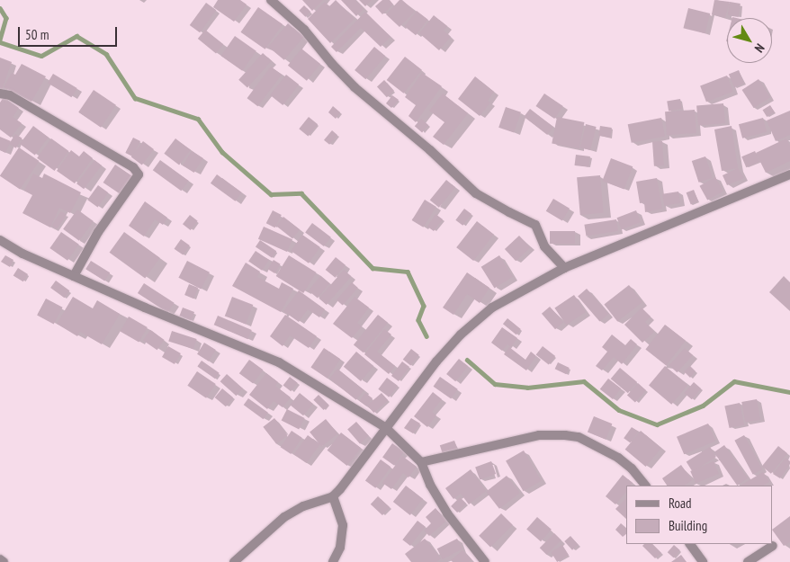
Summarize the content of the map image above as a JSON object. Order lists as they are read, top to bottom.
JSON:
{
  "legend": ["Road", "Building"],
  "scale_bar": "50 m",
  "north": "bottom right"
}
